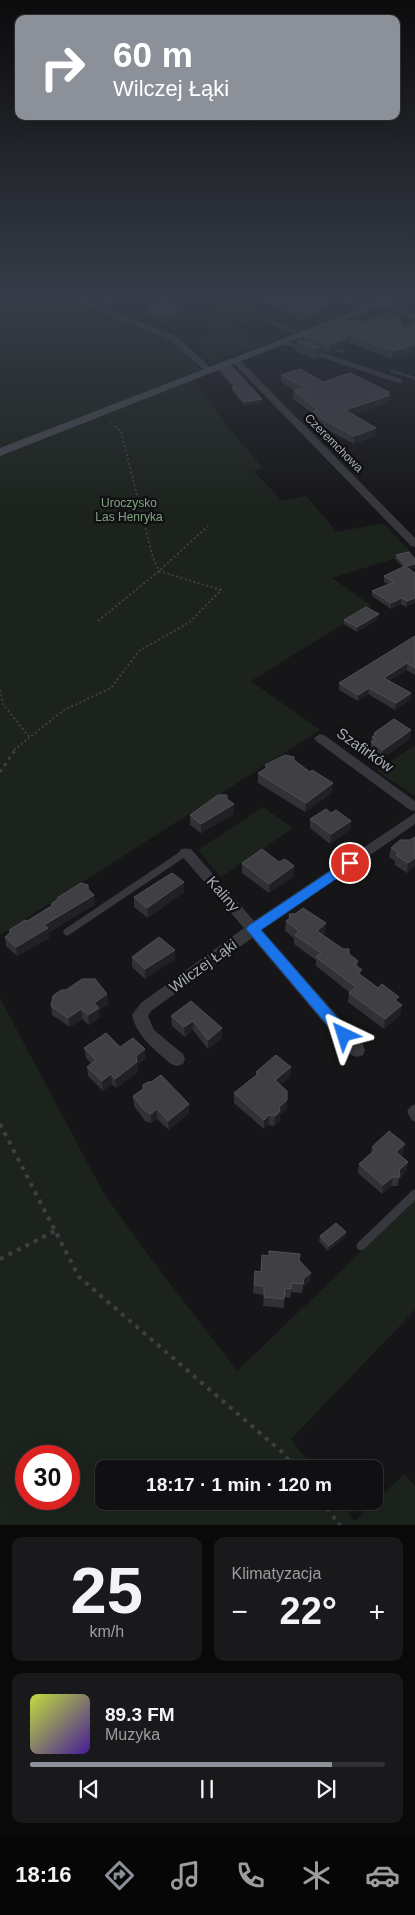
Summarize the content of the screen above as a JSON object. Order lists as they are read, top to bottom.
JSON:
{
  "streets": {
    "street": [
      "Czeremchowa",
      "Szafirków",
      "Kaliny",
      "Wilczej Łąki"
    ]
  },
  "crossings": [
    ["Kaliny", "Wilczej Łąki"]
  ],
  "parks": ["Uroczysko Las Henryka"],
  "page": {
    "turn": ["60 m", "Wilczej Łąki"],
    "limit": "30",
    "trip": "18:17 · 1 min · 120 m",
    "tile": [
      ["25", "km/h"],
      "Klimatyzacja"
    ],
    "heat": ["−", "22°", "+"],
    "song": ["89.3 FM", "Muzyka"],
    "tabs": "18:16"
  }
}
